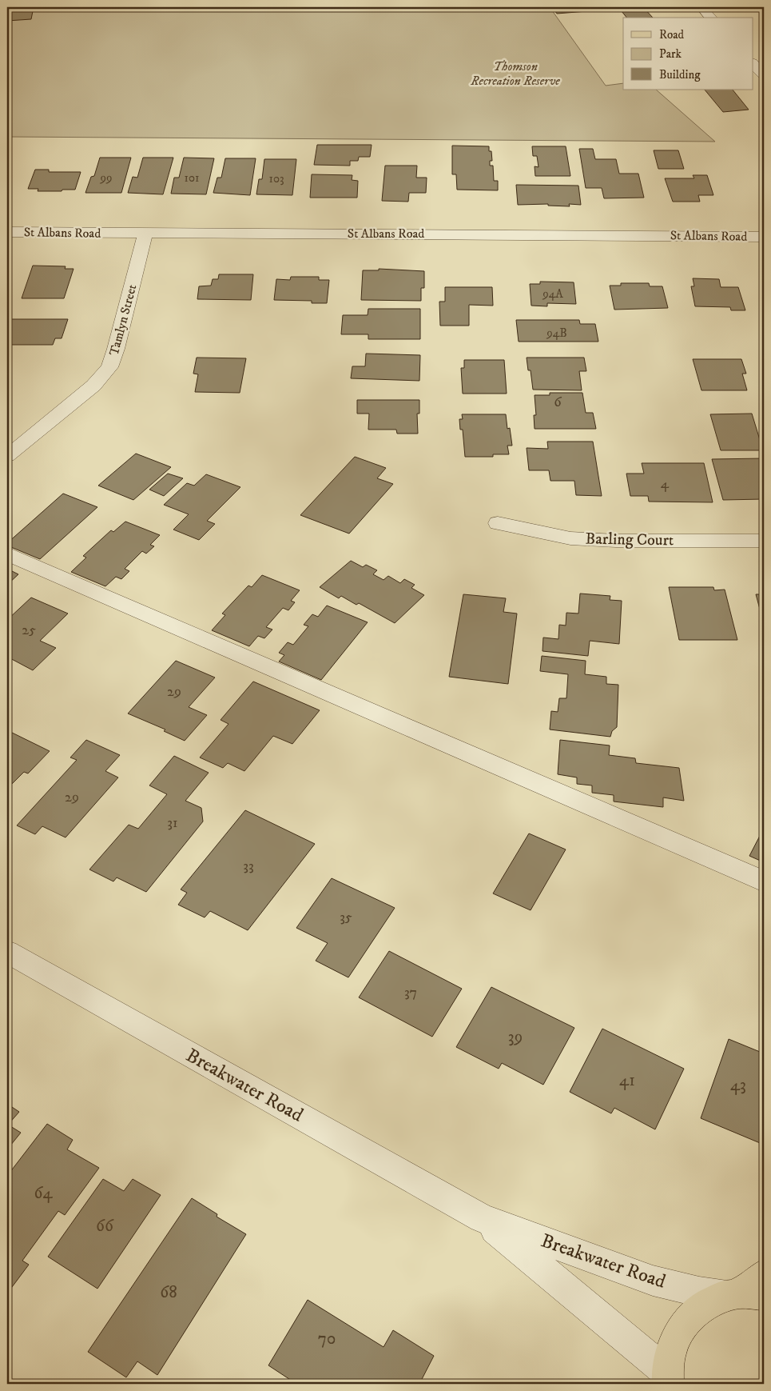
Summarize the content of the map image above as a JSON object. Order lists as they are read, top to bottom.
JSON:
{
  "streets": {
    "street": [
      "St Albans Road",
      "Tamlyn Street",
      "Barling Court",
      "Breakwater Road"
    ]
  },
  "crossings": [
    ["St Albans Road", "Tamlyn Street"]
  ],
  "parks": ["Thomson Recreation Reserve"],
  "house_numbers": [
    "99",
    "101",
    "103",
    "94A",
    "94B",
    "6",
    "4",
    "25",
    "29",
    "29",
    "31",
    "33",
    "35",
    "37",
    "39",
    "41",
    "43",
    "64",
    "66",
    "68",
    "70"
  ],
  "legend": ["Road", "Park", "Building"]
}
